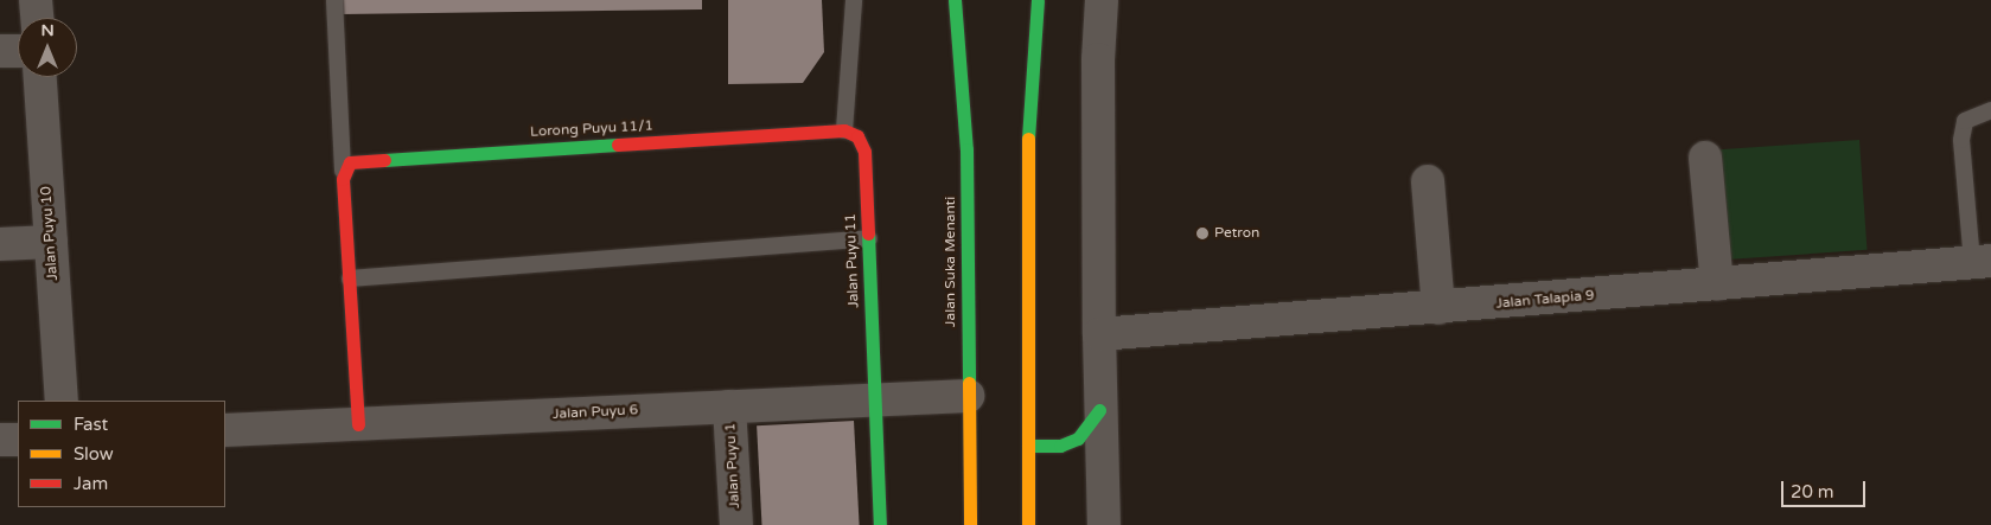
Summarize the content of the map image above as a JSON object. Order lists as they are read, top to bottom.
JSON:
{
  "streets": {
    "street": [
      "Lorong Puyu 11/1",
      "Jalan Puyu 10",
      "Jalan Puyu 11",
      "Jalan Suka Menanti",
      "Jalan Talapia 9",
      "Jalan Puyu 6",
      "Jalan Puyu 1"
    ]
  },
  "crossings": [
    ["Lorong Puyu 11/1", "Jalan Puyu 11"],
    ["Jalan Puyu 11", "Jalan Puyu 6"],
    ["Jalan Suka Menanti", "Jalan Puyu 6"],
    ["Jalan Puyu 6", "Jalan Puyu 1"]
  ],
  "places": ["Petron"],
  "legend": ["Fast", "Slow", "Jam"],
  "scale_bar": "20 m",
  "north": "top"
}
